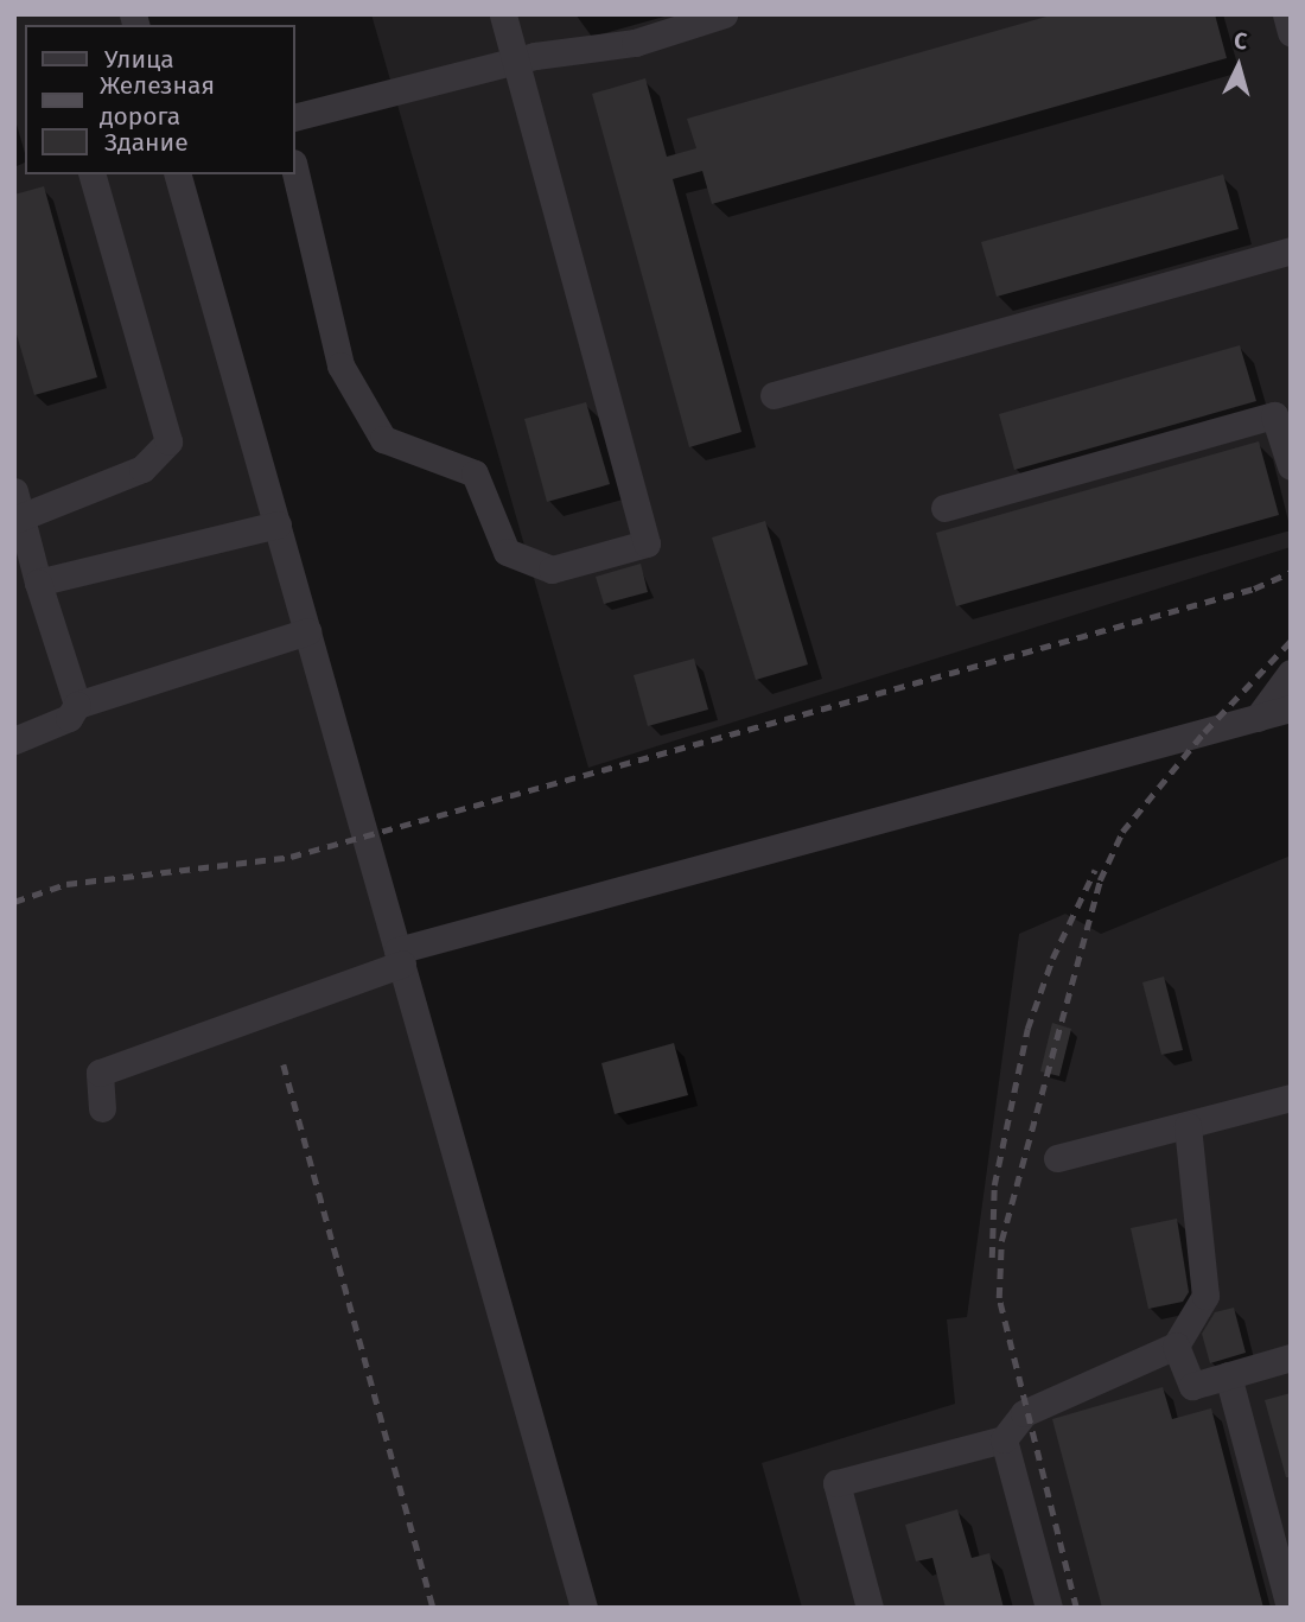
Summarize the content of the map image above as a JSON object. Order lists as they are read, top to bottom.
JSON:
{
  "legend": ["Улица", "Железная дорога", "Здание"],
  "north": "top"
}
